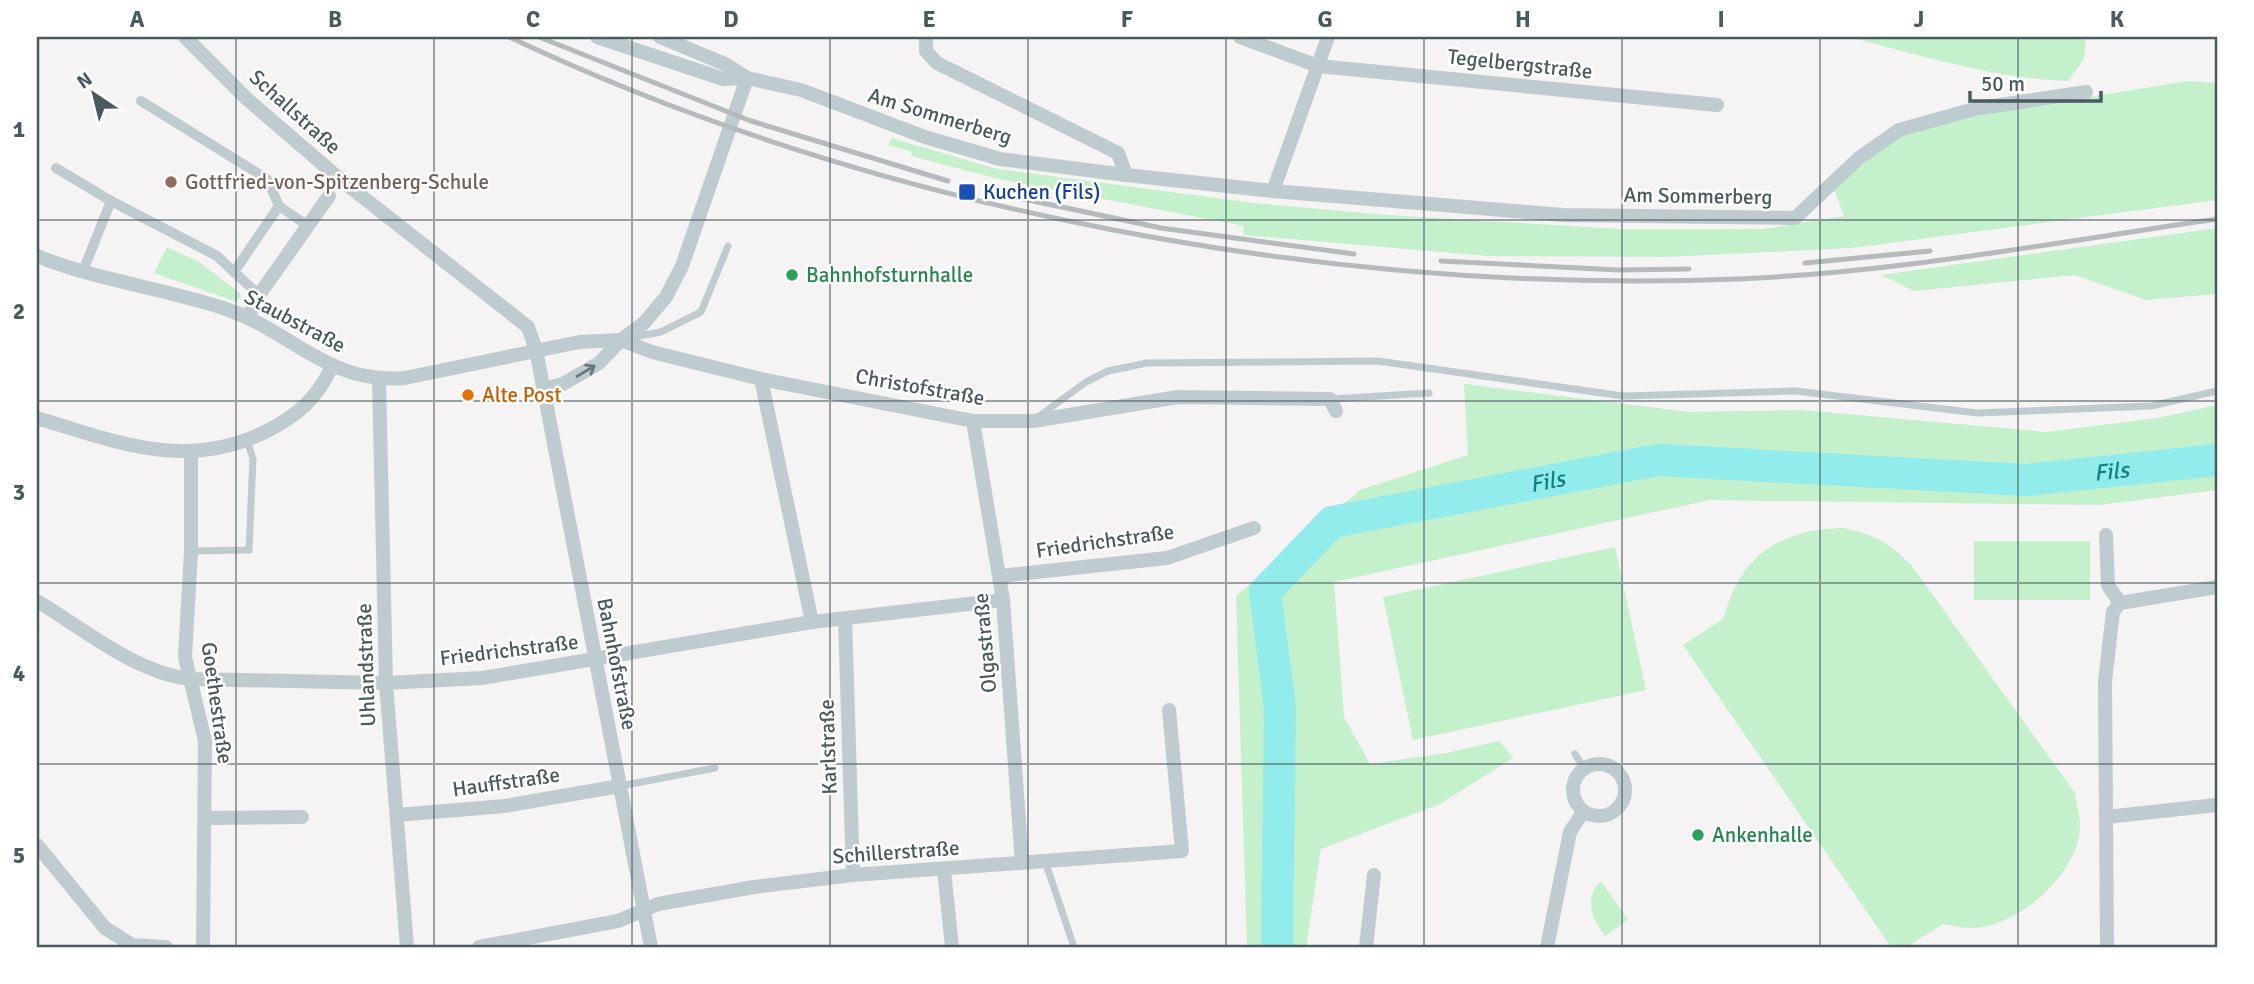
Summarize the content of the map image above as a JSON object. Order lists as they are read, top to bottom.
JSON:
{
  "streets": {
    "street": [
      "Tegelbergstraße",
      "Schallstraße",
      "Am Sommerberg",
      "Staubstraße",
      "Christofstraße",
      "Friedrichstraße",
      "Olgastraße",
      "Bahnhofstraße",
      "Uhlandstraße",
      "Goethestraße",
      "Karlstraße",
      "Hauffstraße",
      "Schillerstraße"
    ]
  },
  "crossings": [
    ["Schallstraße", "Staubstraße"],
    ["Schallstraße", "Bahnhofstraße"],
    ["Staubstraße", "Bahnhofstraße"],
    ["Staubstraße", "Uhlandstraße"],
    ["Christofstraße", "Olgastraße"],
    ["Friedrichstraße", "Olgastraße"],
    ["Friedrichstraße", "Bahnhofstraße"],
    ["Friedrichstraße", "Uhlandstraße"],
    ["Friedrichstraße", "Goethestraße"],
    ["Friedrichstraße", "Karlstraße"],
    ["Olgastraße", "Schillerstraße"],
    ["Bahnhofstraße", "Hauffstraße"],
    ["Bahnhofstraße", "Schillerstraße"],
    ["Uhlandstraße", "Hauffstraße"],
    ["Karlstraße", "Schillerstraße"]
  ],
  "water": ["Fils"],
  "places": {
    "other": [
      "Gottfried-von-Spitzenberg-Schule",
      "Bahnhofsturnhalle",
      "Alte Post",
      "Ankenhalle"
    ],
    "transit": ["Kuchen (Fils)"]
  },
  "scale_bar": "50 m",
  "north": "top left",
  "grid": {
    "columns": [
      "A",
      "B",
      "C",
      "D",
      "E",
      "F",
      "G",
      "H",
      "I",
      "J",
      "K"
    ],
    "rows": [
      "1",
      "2",
      "3",
      "4",
      "5"
    ]
  }
}
